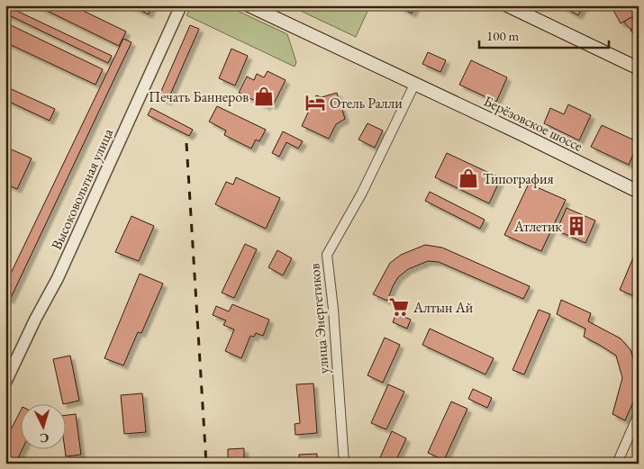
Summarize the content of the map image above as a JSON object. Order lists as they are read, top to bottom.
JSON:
{
  "streets": {
    "main road": ["Берёзовское шоссе"],
    "street": ["Высоковольтная улица", "улица Энергетиков"]
  },
  "crossings": [
    ["Берёзовское шоссе", "улица Энергетиков"]
  ],
  "places": {
    "shop": ["Печать Баннеров", "Типография"],
    "hotel": ["Отель Ралли"],
    "building": ["Атлетик"],
    "supermarket": ["Алтын Ай"]
  },
  "scale_bar": "100 m",
  "north": "bottom"
}
